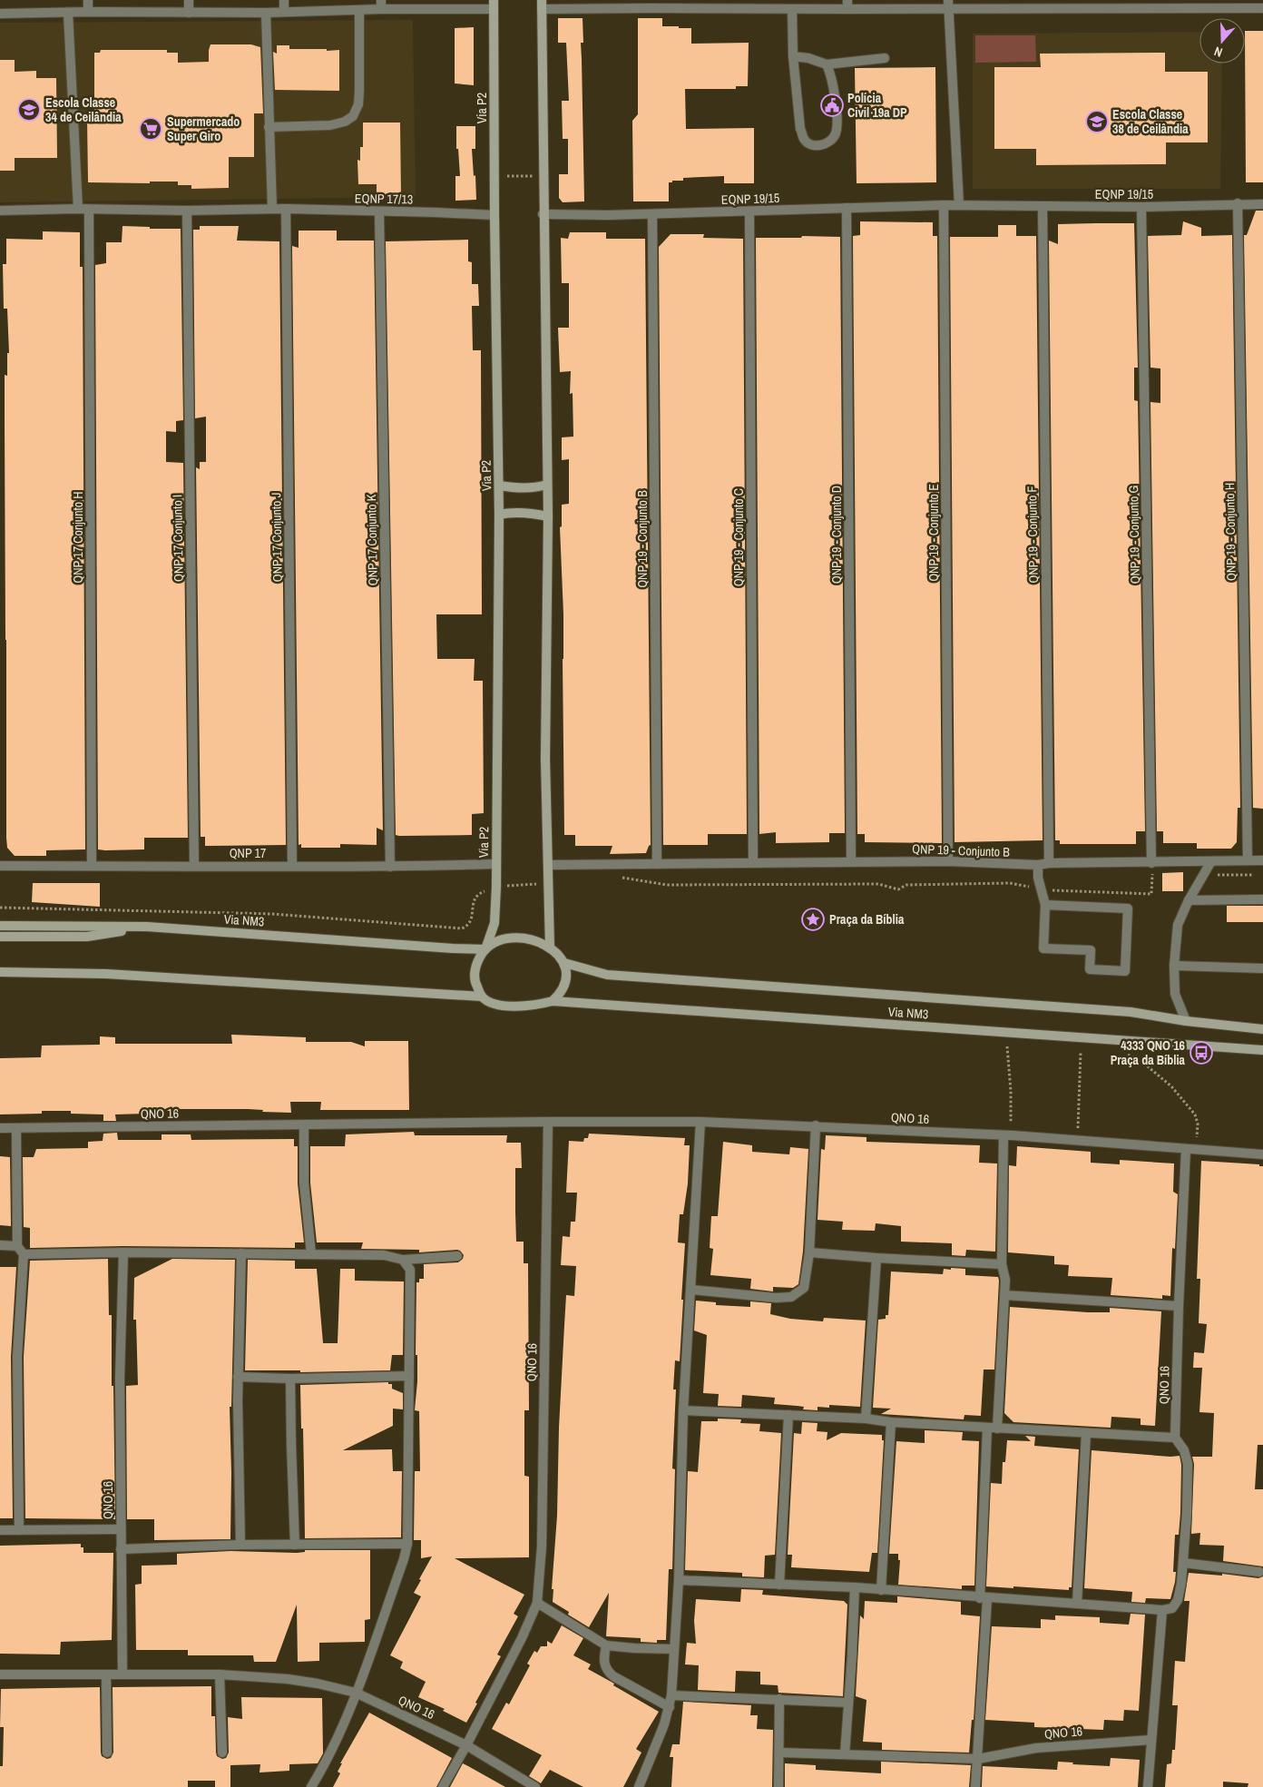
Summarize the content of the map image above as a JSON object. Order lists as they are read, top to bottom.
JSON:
{
  "streets": {
    "main road": ["Via P2", "Via NM3"],
    "street": [
      "EQNP 19/15",
      "EQNP 17/13",
      "QNP 19 - Conjunto H",
      "QNP 19 - Conjunto E",
      "QNP 19 - Conjunto D",
      "QNP 19 - Conjunto F",
      "QNP 19 - Conjunto G",
      "QNP 17 Conjunto H",
      "QNP 17 Conjunto J",
      "QNP 19 - Conjunto C",
      "QNP 17 Conjunto I",
      "QNP 19 - Conjunto B",
      "QNP 17 Conjunto K",
      "QNP 17",
      "QNO 16"
    ]
  },
  "crossings": [
    ["Via P2", "EQNP 17/13"],
    ["Via P2", "QNP 17"],
    ["Via P2", "Via NM3"],
    ["EQNP 19/15", "QNP 19 - Conjunto H"],
    ["EQNP 19/15", "QNP 19 - Conjunto E"],
    ["EQNP 19/15", "QNP 19 - Conjunto D"],
    ["EQNP 19/15", "QNP 19 - Conjunto F"],
    ["EQNP 19/15", "QNP 19 - Conjunto G"],
    ["EQNP 19/15", "QNP 19 - Conjunto C"],
    ["EQNP 19/15", "QNP 19 - Conjunto B"],
    ["EQNP 17/13", "QNP 17 Conjunto H"],
    ["EQNP 17/13", "QNP 17 Conjunto J"],
    ["EQNP 17/13", "QNP 17 Conjunto I"],
    ["EQNP 17/13", "QNP 17 Conjunto K"],
    ["QNP 19 - Conjunto H", "QNP 19 - Conjunto B"],
    ["QNP 19 - Conjunto E", "QNP 19 - Conjunto B"],
    ["QNP 19 - Conjunto D", "QNP 19 - Conjunto B"],
    ["QNP 19 - Conjunto F", "QNP 19 - Conjunto B"],
    ["QNP 19 - Conjunto G", "QNP 19 - Conjunto B"],
    ["QNP 17 Conjunto H", "QNP 17"],
    ["QNP 17 Conjunto J", "QNP 17"],
    ["QNP 19 - Conjunto C", "QNP 19 - Conjunto B"],
    ["QNP 17 Conjunto I", "QNP 17"],
    ["QNP 17 Conjunto K", "QNP 17"]
  ],
  "places": {
    "public building": ["Polícia Civil 19a DP"],
    "school or university": ["Escola Classe 34 de Ceilândia", "Escola Classe 38 de Ceilândia"],
    "supermarket": ["Supermercado Super Giro"],
    "place": ["Praça da Bíblia"],
    "bus stop": ["4333 QNO 16 Praça da Bíblia"]
  },
  "north": "bottom"
}
